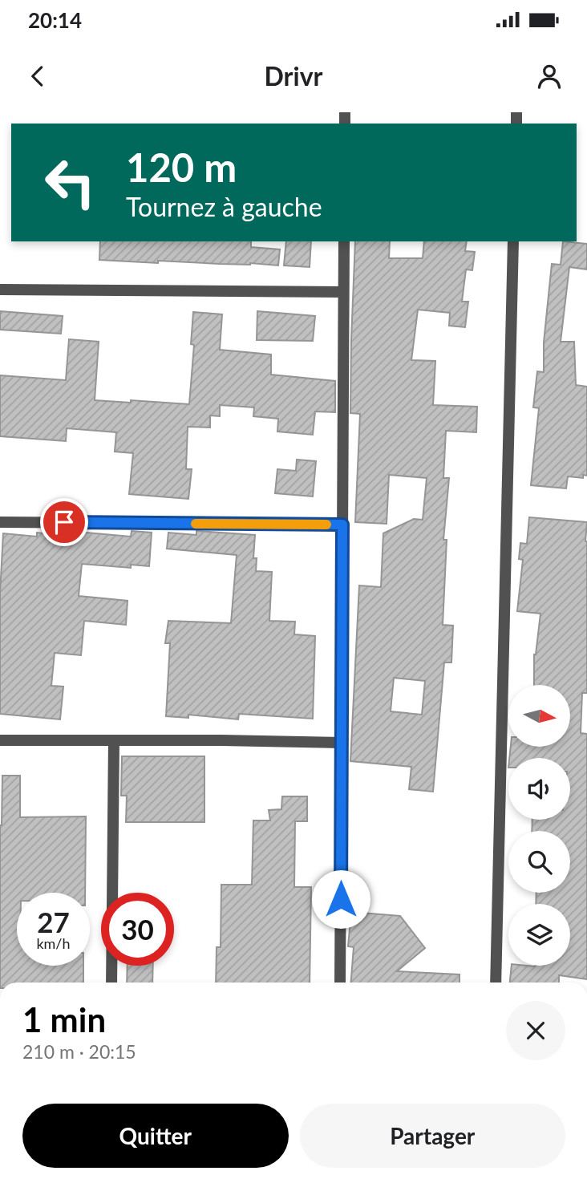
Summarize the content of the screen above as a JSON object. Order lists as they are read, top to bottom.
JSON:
{
  "north": "right",
  "page": {
    "status": "20:14",
    "header": "Drivr",
    "turn": ["120 m", "Tournez à gauche"],
    "speed": "27 km/h",
    "limit": "30",
    "heading": ["1 min", "210 m · 20:15"],
    "buttons": ["Quitter", "Partager"]
  }
}
